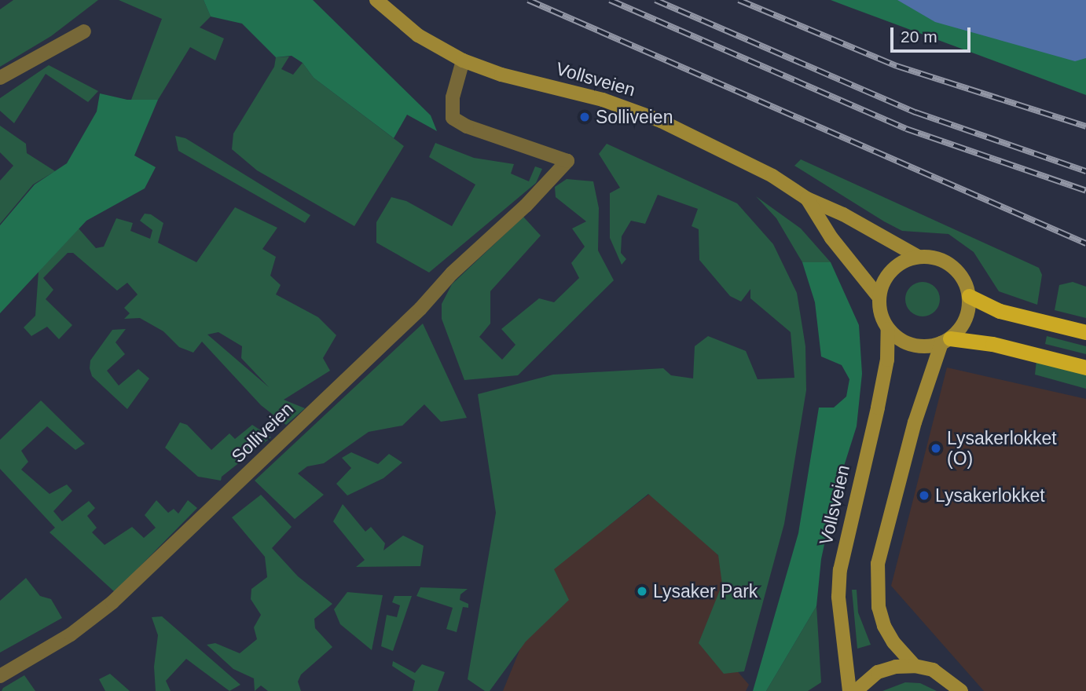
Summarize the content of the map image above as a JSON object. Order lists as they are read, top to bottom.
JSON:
{
  "streets": {
    "main road": ["Vollsveien"],
    "street": ["Solliveien"]
  },
  "crossings": [
    ["Vollsveien", "Solliveien"]
  ],
  "places": [
    "Solliveien",
    "Lysakerlokket (O)",
    "Lysakerlokket",
    "Lysaker Park"
  ],
  "scale_bar": "20 m"
}
